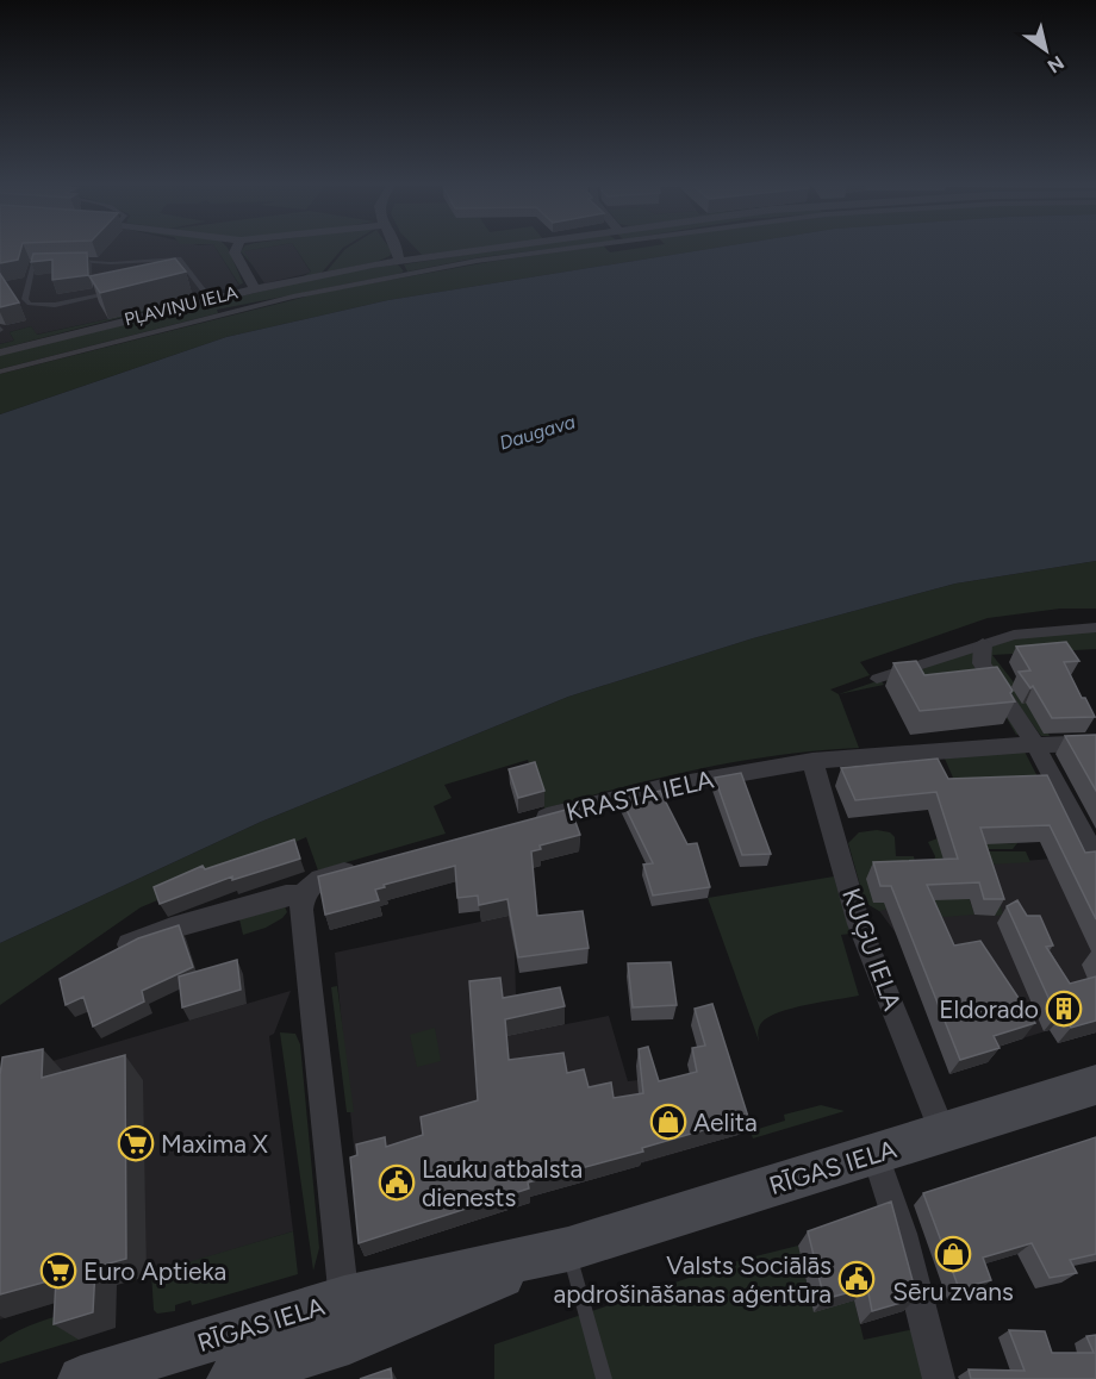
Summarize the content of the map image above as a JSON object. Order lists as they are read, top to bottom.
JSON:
{
  "streets": {
    "main road": ["RĪGAS IELA"],
    "street": ["PĻAVIŅU IELA", "KRASTA IELA", "KUĢU IELA"]
  },
  "crossings": [
    ["KRASTA IELA", "KUĢU IELA"],
    ["KUĢU IELA", "RĪGAS IELA"]
  ],
  "water": ["Daugava"],
  "places": {
    "building": ["Eldorado"],
    "shop": ["Aelita", "Sēru zvans"],
    "supermarket": ["Maxima X", "Euro Aptieka"],
    "public building": ["Lauku atbalsta dienests", "Valsts Sociālās apdrošināšanas aģentūra"]
  },
  "north": "bottom right"
}
